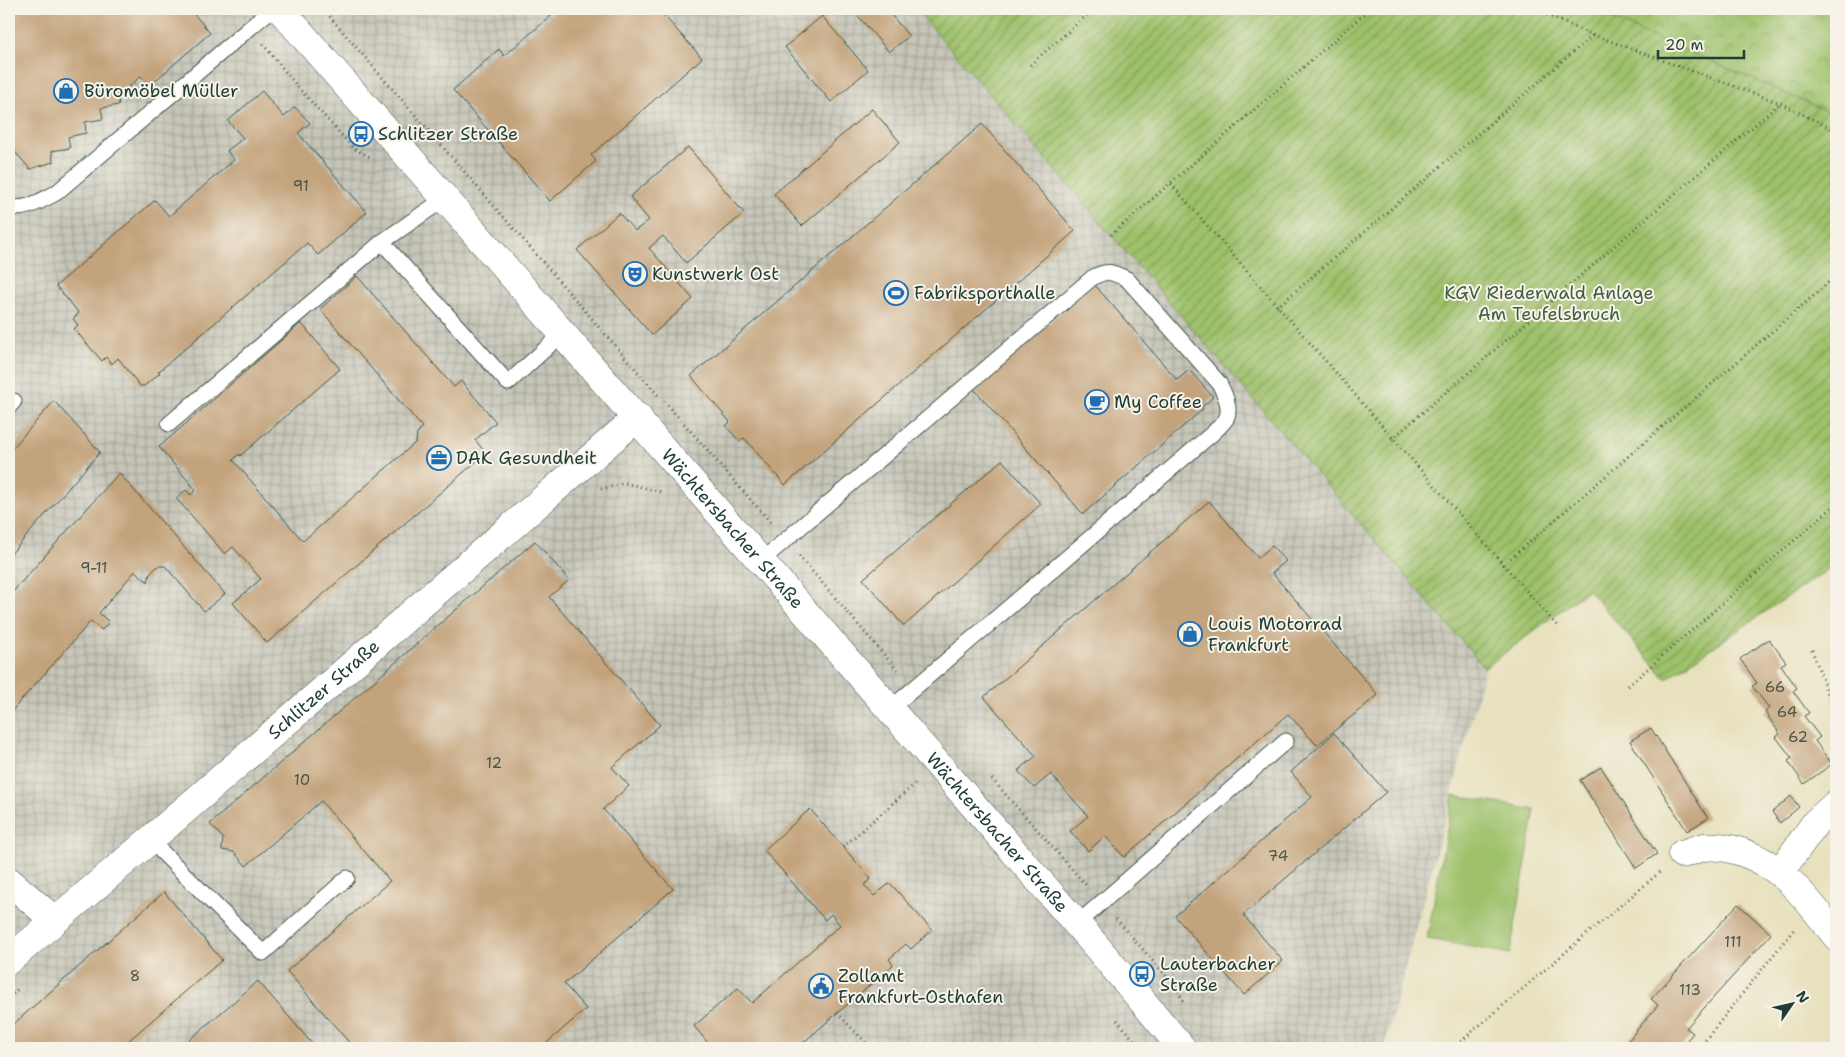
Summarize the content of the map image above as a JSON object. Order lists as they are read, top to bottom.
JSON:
{
  "streets": {
    "street": ["Wächtersbacher Straße", "Schlitzer Straße"]
  },
  "crossings": [
    ["Wächtersbacher Straße", "Schlitzer Straße"]
  ],
  "parks": ["KGV Riederwald Anlage Am Teufelsbruch"],
  "places": {
    "shop": ["Büromöbel Müller", "Louis Motorrad Frankfurt"],
    "bus stop": ["Schlitzer Straße", "Lauterbacher Straße"],
    "theatre": ["Kunstwerk Ost"],
    "sports": ["Fabriksporthalle"],
    "cafe": ["My Coffee"],
    "office": ["DAK Gesundheit"],
    "public building": ["Zollamt Frankfurt-Osthafen"]
  },
  "house_numbers": [
    "91",
    "9-11",
    "66",
    "64",
    "62",
    "12",
    "10",
    "74",
    "111",
    "8",
    "113"
  ],
  "scale_bar": "20 m",
  "north": "top right"
}
